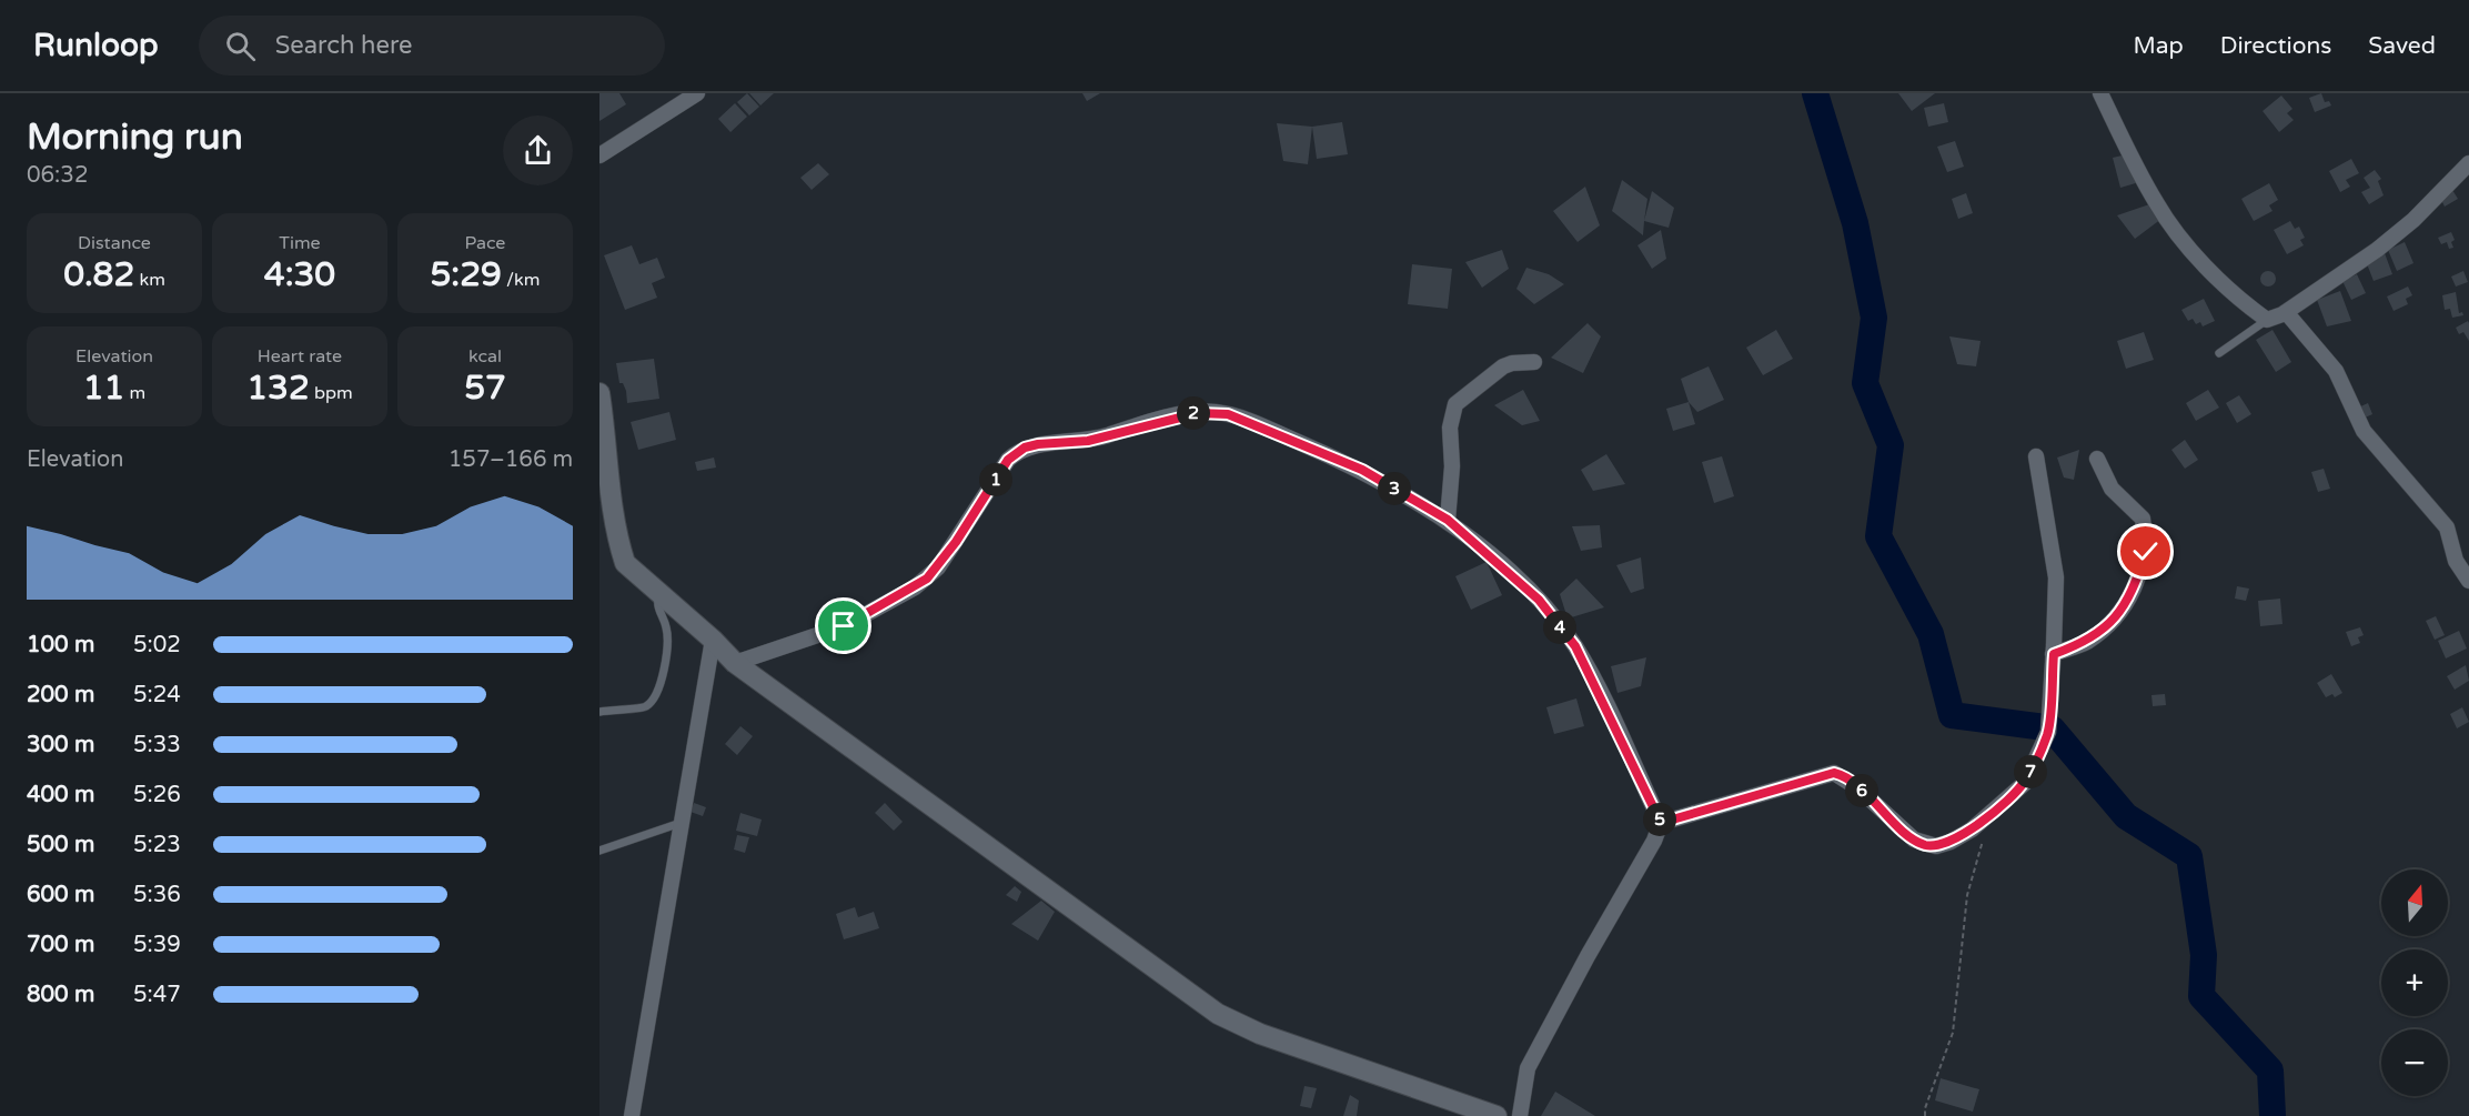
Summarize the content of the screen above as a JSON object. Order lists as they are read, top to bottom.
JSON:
{
  "north": "top",
  "page": {
    "header": "Runloop",
    "search": "Search here",
    "nav": ["Map", "Directions", "Saved"],
    "heading": ["Morning run", "06:32"],
    "stats": [
      ["Distance", "0.82 km"],
      ["Time", "4:30"],
      ["Pace", "5:29 /km"],
      ["Elevation", "11 m"],
      ["Heart rate", "132 bpm"],
      ["kcal", "57"]
    ],
    "pins": [
      "2",
      "1",
      "3",
      "4",
      "7",
      "6",
      "5"
    ],
    "chart": ["Elevation", "157–166 m"],
    "list": [
      {
        "name": "100 m",
        "note": "5:02"
      },
      {
        "name": "200 m",
        "note": "5:24"
      },
      {
        "name": "300 m",
        "note": "5:33"
      },
      {
        "name": "400 m",
        "note": "5:26"
      },
      {
        "name": "500 m",
        "note": "5:23"
      },
      {
        "name": "600 m",
        "note": "5:36"
      },
      {
        "name": "700 m",
        "note": "5:39"
      },
      {
        "name": "800 m",
        "note": "5:47"
      }
    ],
    "map_buttons": ["+", "−"]
  }
}
